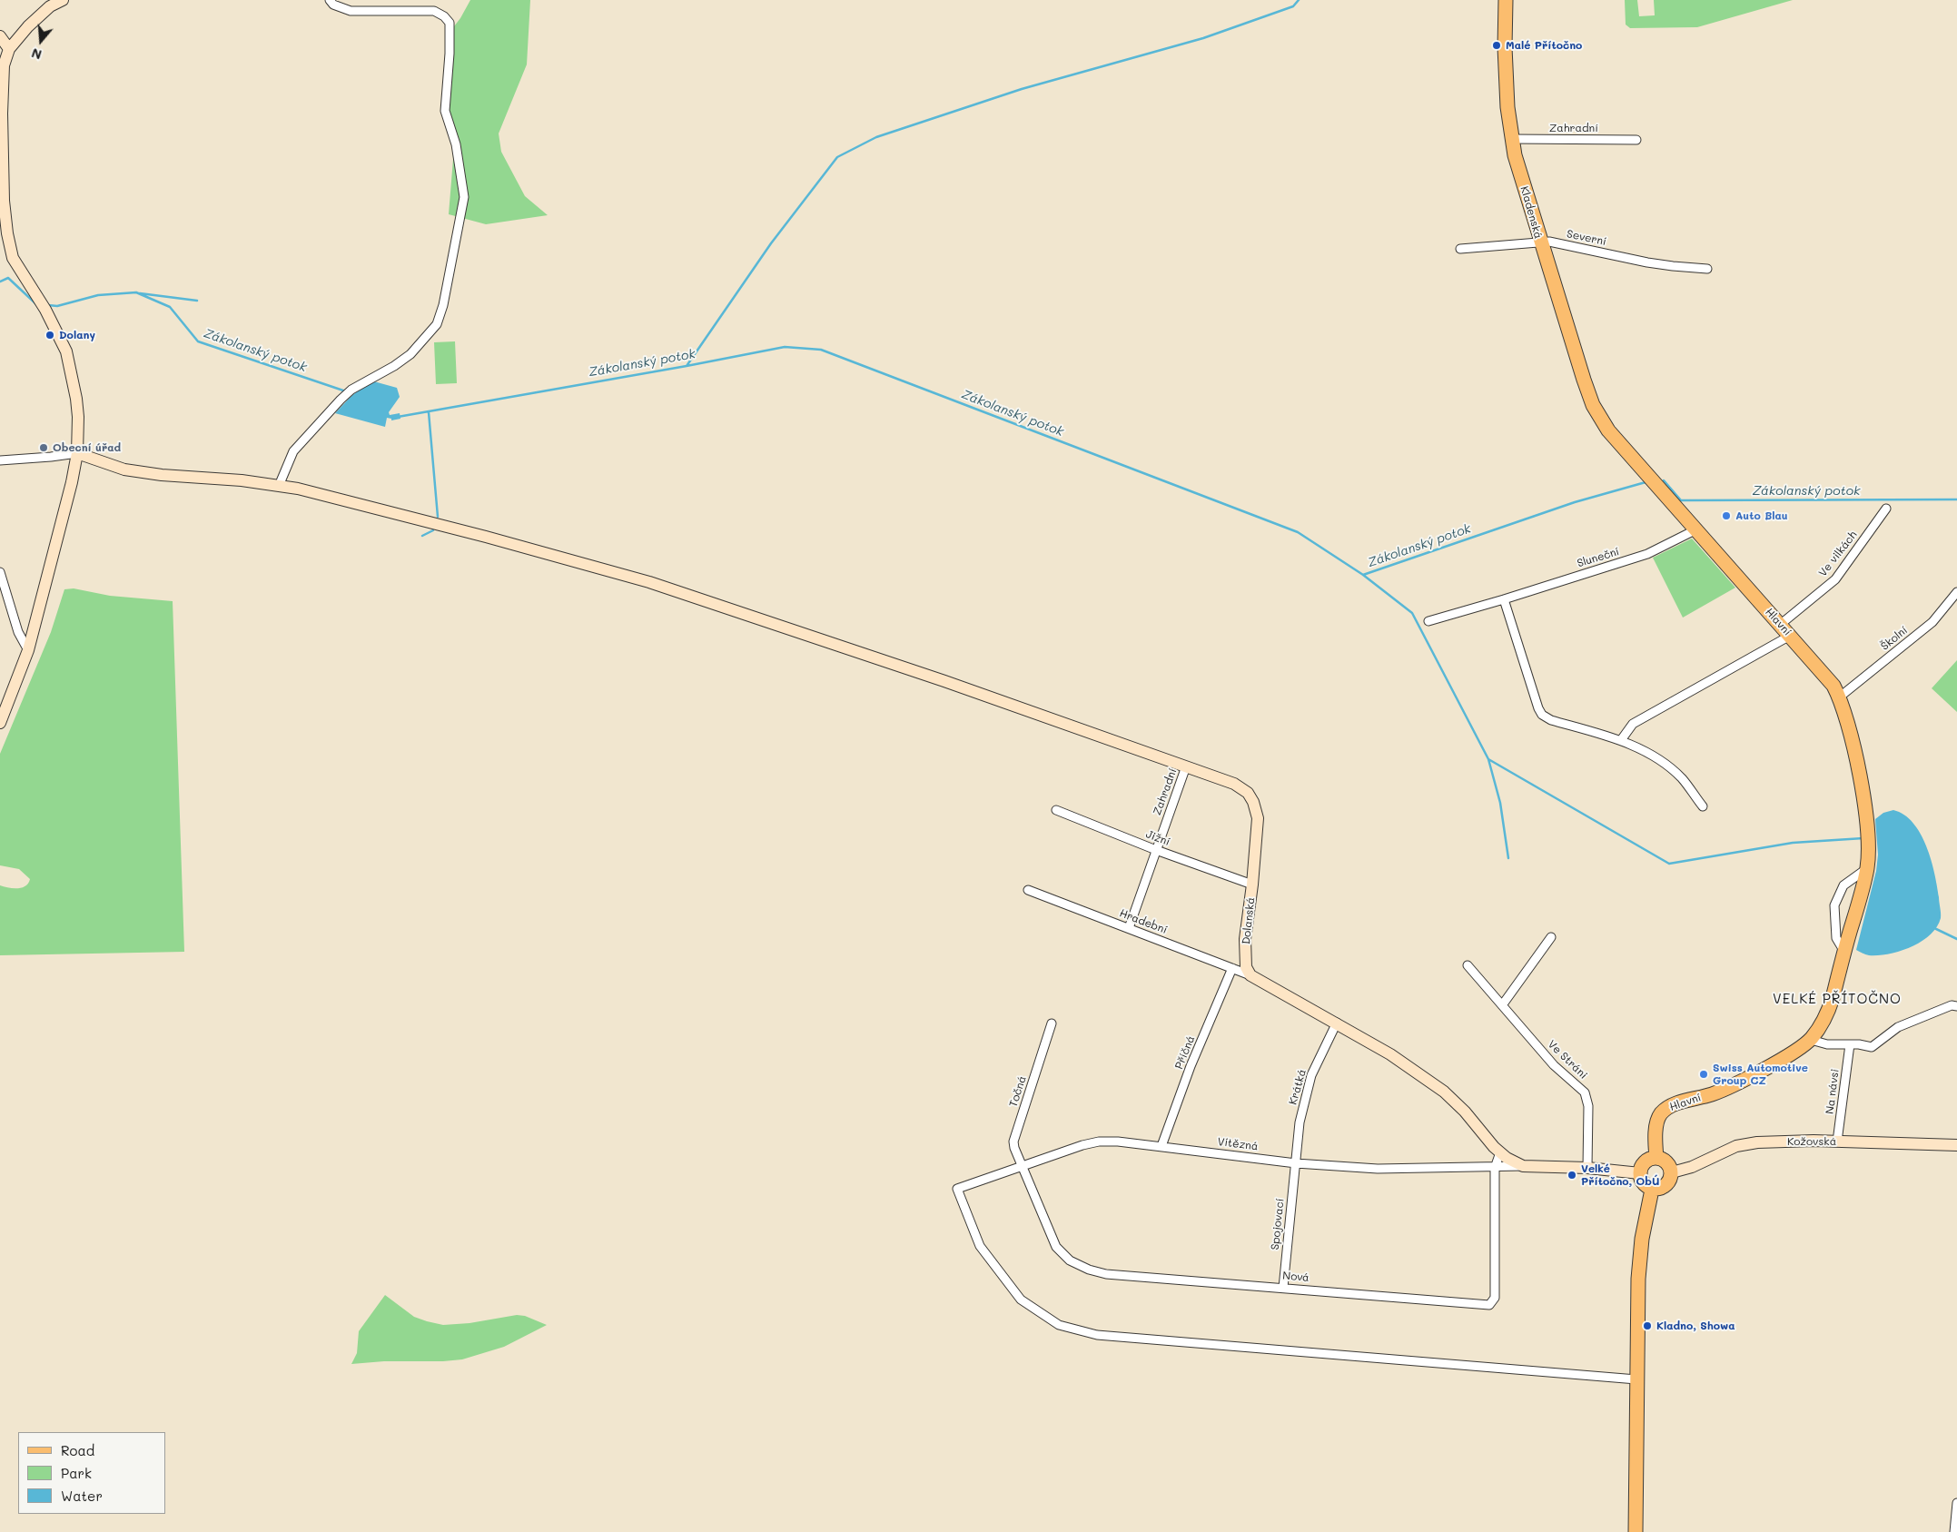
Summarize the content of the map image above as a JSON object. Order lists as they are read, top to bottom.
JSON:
{
  "streets": {
    "main road": ["Kladenská", "Hlavní"],
    "street": [
      "Zahradní",
      "Severní",
      "Ve vilkách",
      "Sluneční",
      "Školní",
      "Jižní",
      "Dolanská",
      "Hradební",
      "Příčná",
      "Ve Stráni",
      "Krátká",
      "Točná",
      "Na návsi",
      "Kožovská",
      "Vítězná",
      "Spojovací",
      "Nová"
    ]
  },
  "crossings": [
    ["Zahradní", "Kladenská"],
    ["Zahradní", "Jižní"],
    ["Zahradní", "Dolanská"],
    ["Zahradní", "Hradební"],
    ["Kladenská", "Severní"],
    ["Kladenská", "Hlavní"],
    ["Ve vilkách", "Hlavní"],
    ["Sluneční", "Hlavní"],
    ["Hlavní", "Školní"],
    ["Hlavní", "Kožovská"],
    ["Jižní", "Dolanská"],
    ["Dolanská", "Hradební"],
    ["Hradební", "Příčná"],
    ["Příčná", "Vítězná"],
    ["Krátká", "Vítězná"],
    ["Krátká", "Spojovací"],
    ["Točná", "Vítězná"],
    ["Točná", "Nová"],
    ["Na návsi", "Kožovská"],
    ["Vítězná", "Spojovací"],
    ["Vítězná", "Nová"],
    ["Spojovací", "Nová"]
  ],
  "districts": ["VELKÉ PŘÍTOČNO"],
  "water": ["Zákolanský potok"],
  "places": [
    "Malé Přítočno",
    "Dolany",
    "Obecní úřad",
    "Auto Blau",
    "Swiss Automotive Group CZ",
    "Velké Přítočno, ObÚ",
    "Kladno, Showa"
  ],
  "legend": ["Road", "Park", "Water"],
  "north": "bottom"
}
